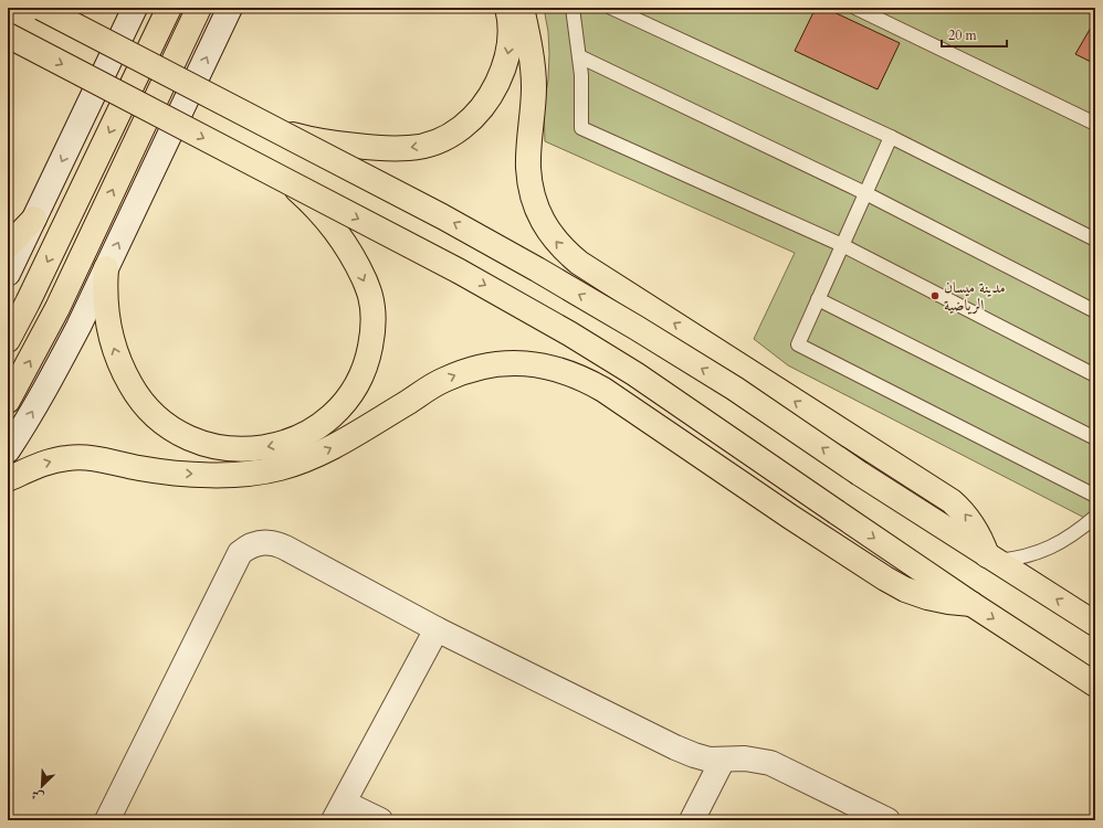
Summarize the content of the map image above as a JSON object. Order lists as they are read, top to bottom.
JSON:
{
  "places": ["مدينة ميسان الرياضية"],
  "scale_bar": "20 m",
  "north": "bottom left"
}
